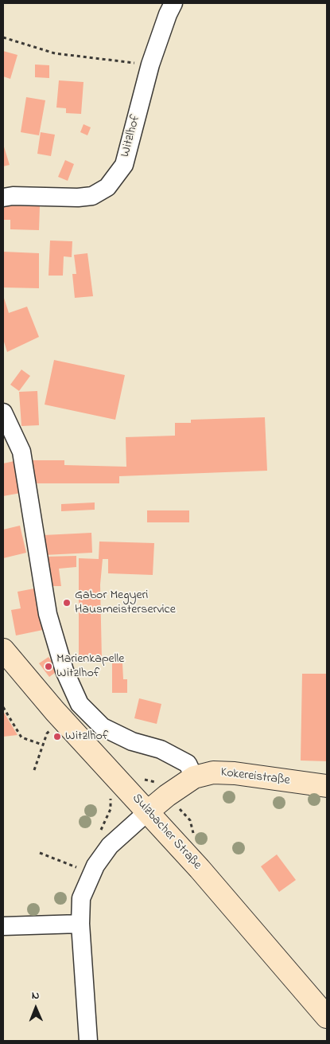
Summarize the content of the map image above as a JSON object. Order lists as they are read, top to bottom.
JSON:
{
  "streets": {
    "main road": ["Kokereistraße", "Sulzbacher Straße"],
    "street": ["Witzlhof"]
  },
  "crossings": [
    ["Kokereistraße", "Sulzbacher Straße"]
  ],
  "places": ["Gabor Megyeri Hausmeisterservice", "Marienkapelle Witzlhof", "Witzlhof"],
  "north": "top"
}
